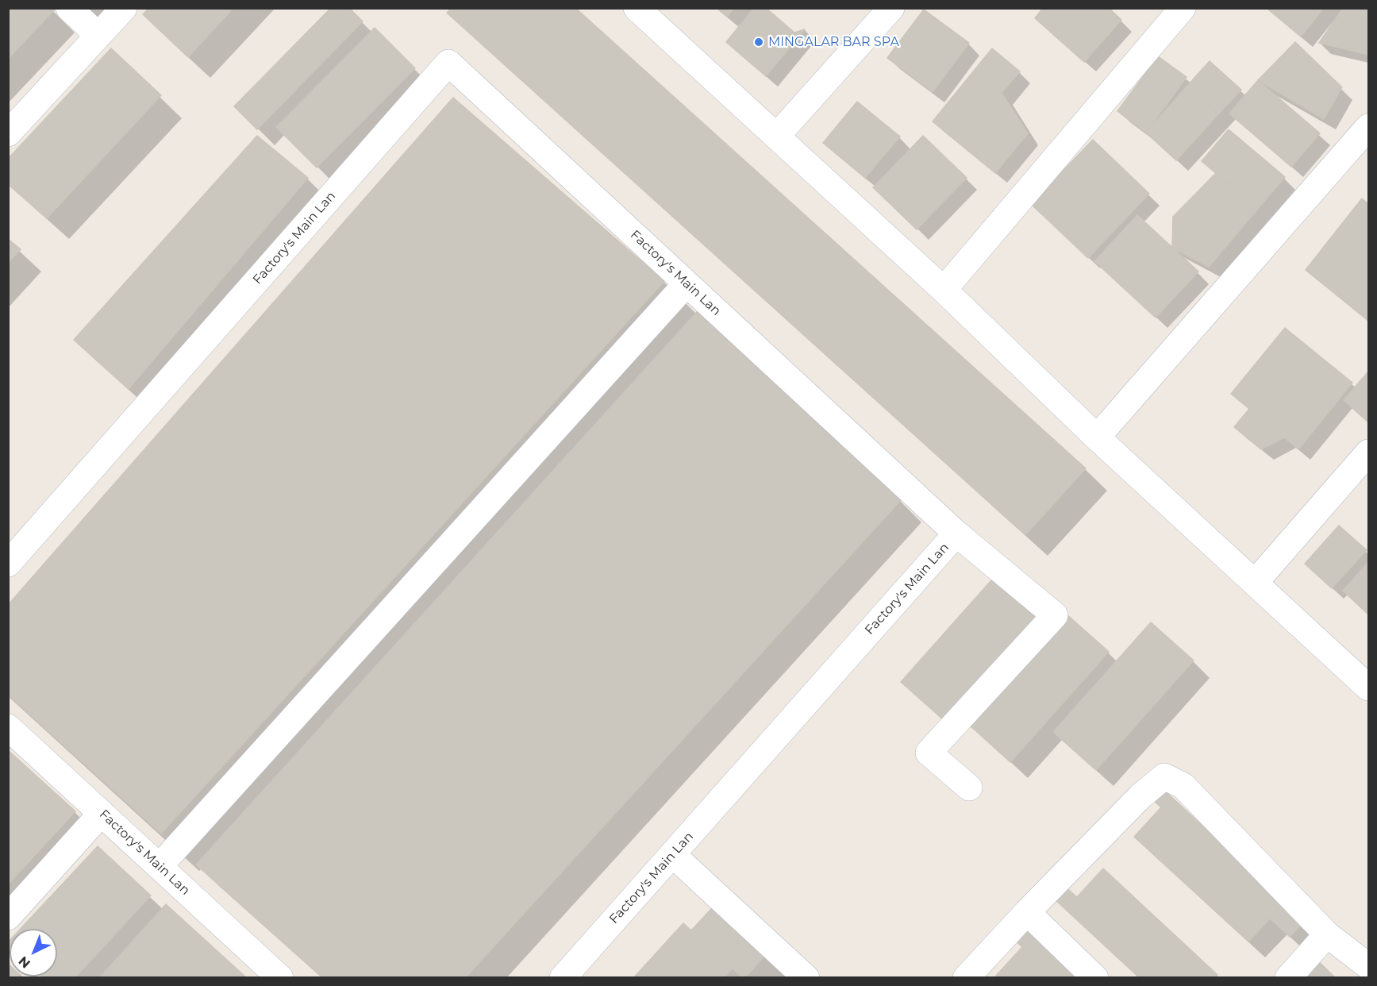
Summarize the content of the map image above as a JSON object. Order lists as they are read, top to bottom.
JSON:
{
  "streets": {
    "street": ["Factory's Main Lan"]
  },
  "places": ["MINGALAR BAR SPA"],
  "north": "bottom left"
}
